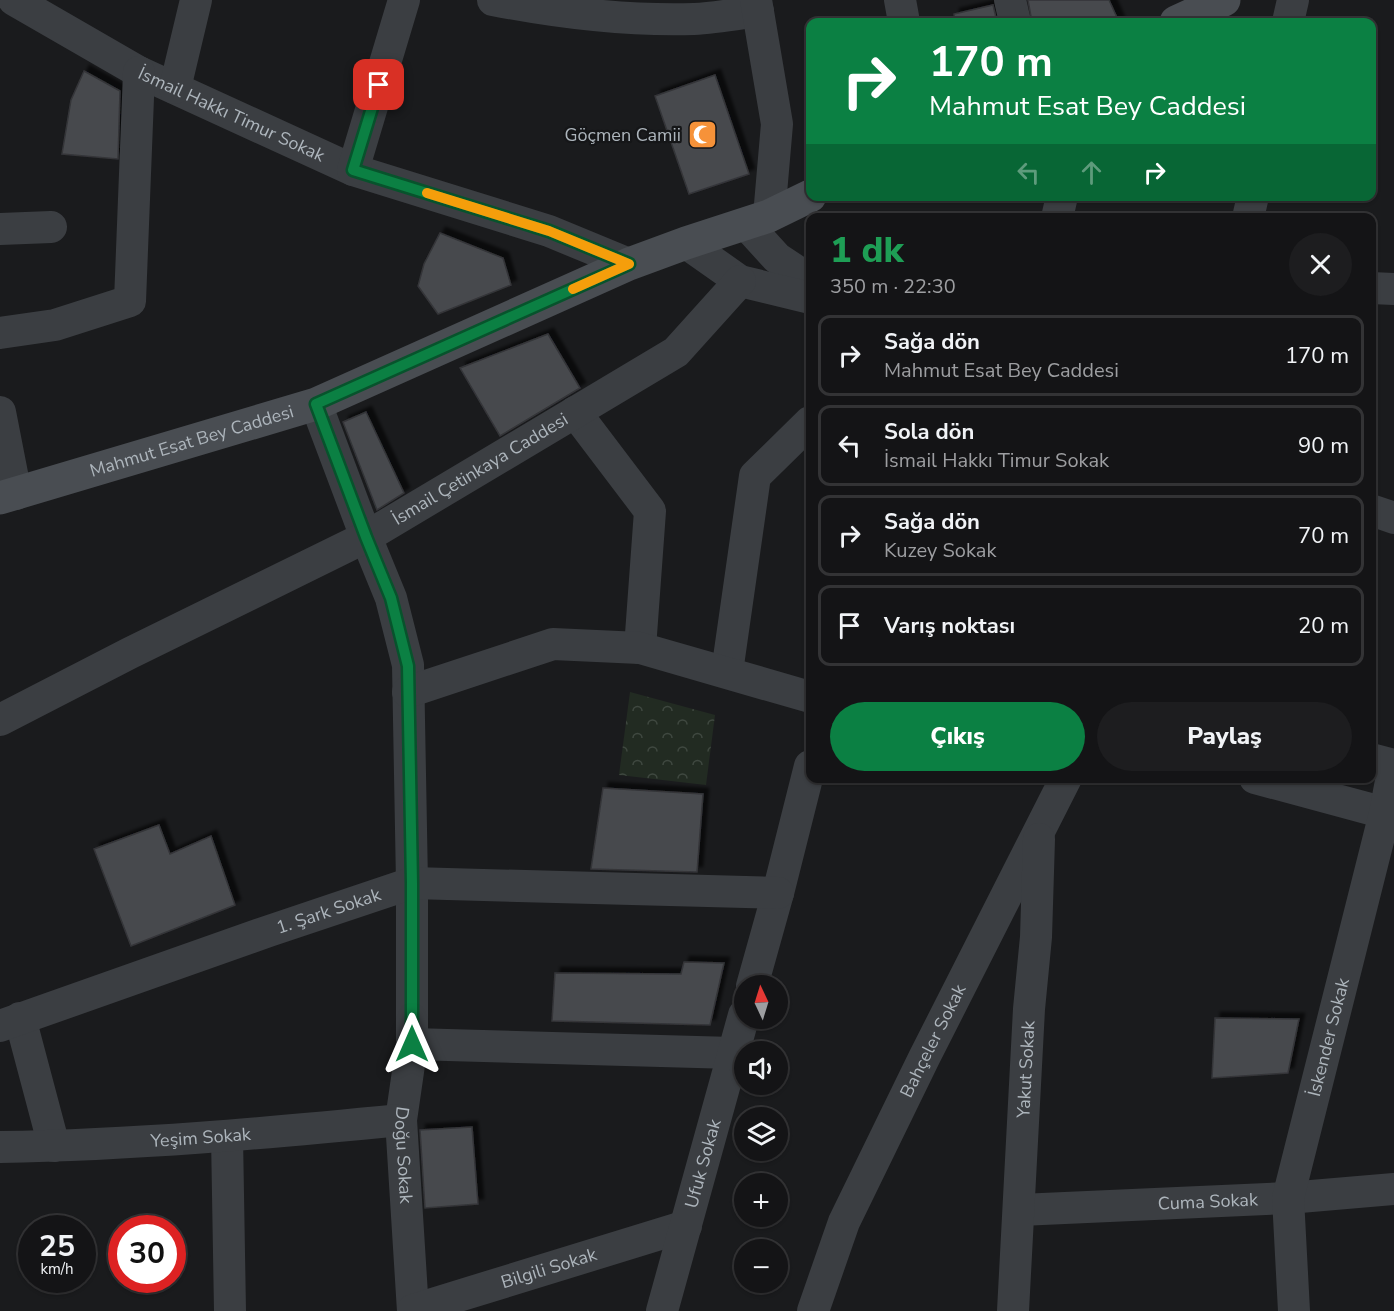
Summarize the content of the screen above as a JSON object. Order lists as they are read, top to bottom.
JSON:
{
  "streets": {
    "street": [
      "İsmail Hakkı Timur Sokak",
      "Mahmut Esat Bey Caddesi",
      "İsmail Çetinkaya Caddesi",
      "1. Şark Sokak",
      "İskender Sokak",
      "Bahçeler Sokak",
      "Yakut Sokak",
      "Yeşim Sokak",
      "Doğu Sokak",
      "Ufuk Sokak",
      "Cuma Sokak",
      "Bilgili Sokak"
    ]
  },
  "crossings": [
    ["İsmail Hakkı Timur Sokak", "Mahmut Esat Bey Caddesi"],
    ["Mahmut Esat Bey Caddesi", "Doğu Sokak"],
    ["İsmail Çetinkaya Caddesi", "Doğu Sokak"],
    ["1. Şark Sokak", "Doğu Sokak"],
    ["İskender Sokak", "Cuma Sokak"],
    ["Bahçeler Sokak", "Yakut Sokak"],
    ["Yakut Sokak", "Cuma Sokak"],
    ["Yeşim Sokak", "Doğu Sokak"],
    ["Doğu Sokak", "Bilgili Sokak"],
    ["Ufuk Sokak", "Bilgili Sokak"]
  ],
  "places": {
    "mosque": ["Göçmen Camii"]
  },
  "north": "top",
  "page": {
    "turn": ["170 m", "Mahmut Esat Bey Caddesi"],
    "heading": ["1 dk", "350 m · 22:30"],
    "list": [
      {
        "name": "Sağa dön",
        "note": "Mahmut Esat Bey Caddesi",
        "value": "170 m"
      },
      {
        "name": "Sola dön",
        "note": "İsmail Hakkı Timur Sokak",
        "value": "90 m"
      },
      {
        "name": "Sağa dön",
        "note": "Kuzey Sokak",
        "value": "70 m"
      },
      {
        "name": "Varış noktası",
        "value": "20 m"
      }
    ],
    "buttons": ["Çıkış", "Paylaş"],
    "map_buttons": ["+", "−"],
    "speed": "25 km/h",
    "limit": "30"
  }
}
